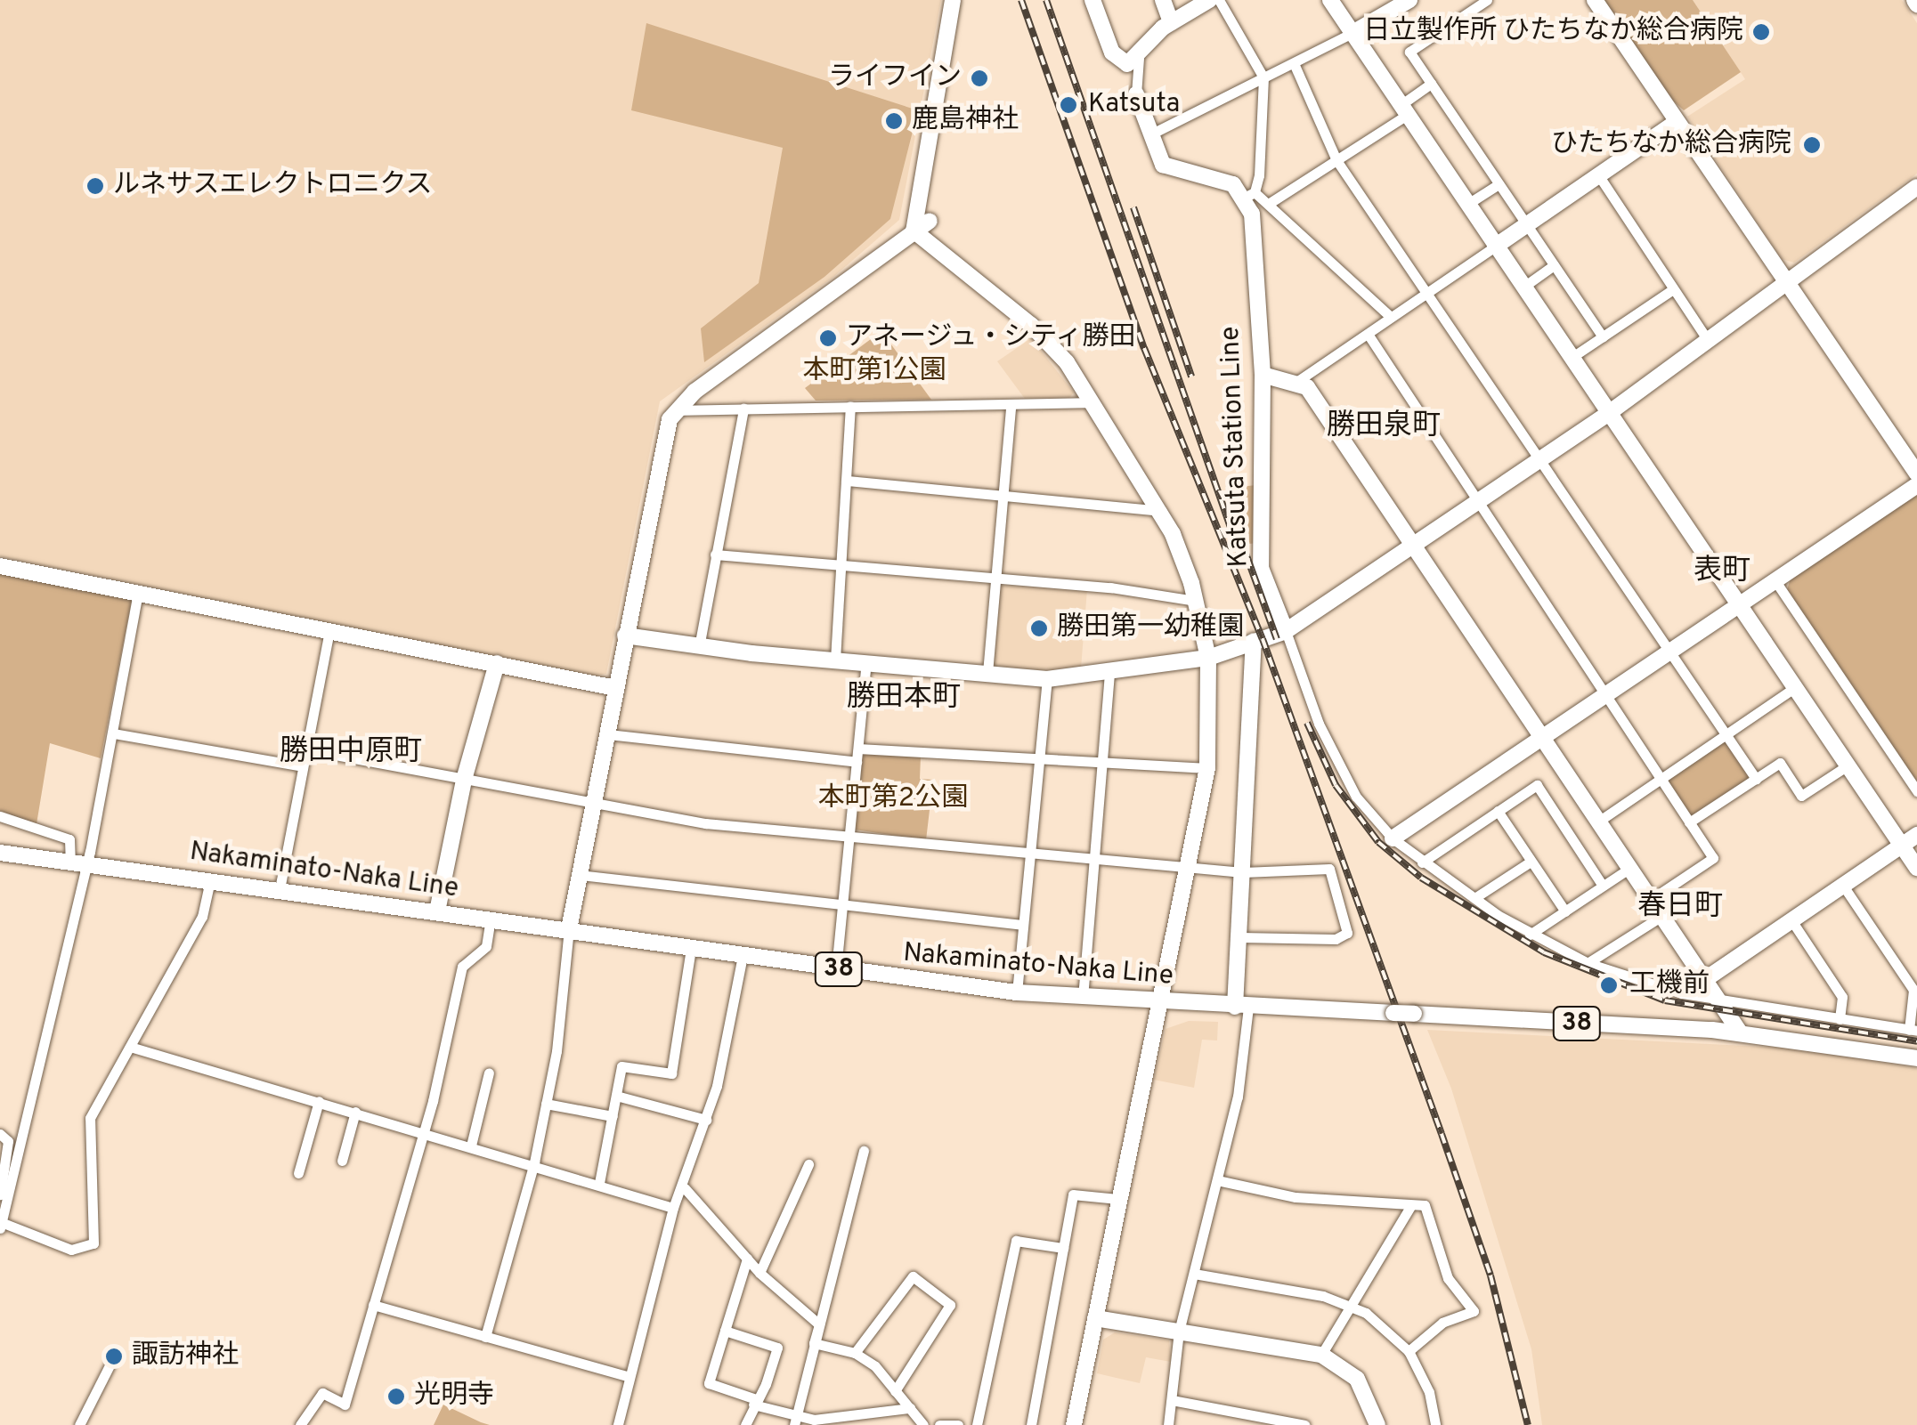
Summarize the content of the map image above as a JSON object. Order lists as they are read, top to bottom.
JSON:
{
  "streets": {
    "street": ["Katsuta Station Line", "Nakaminato-Naka Line", "38"]
  },
  "districts": [
    "勝田泉町",
    "表町",
    "勝田本町",
    "勝田中原町",
    "春日町"
  ],
  "parks": ["本町第1公園", "本町第2公園"],
  "places": [
    "日立製作所 ひたちなか総合病院",
    "ライフイン",
    "Katsuta",
    "鹿島神社",
    "ひたちなか総合病院",
    "ルネサスエレクトロニクス",
    "アネージュ・シティ勝田",
    "勝田第一幼稚園",
    "工機前",
    "諏訪神社",
    "光明寺"
  ]
}
